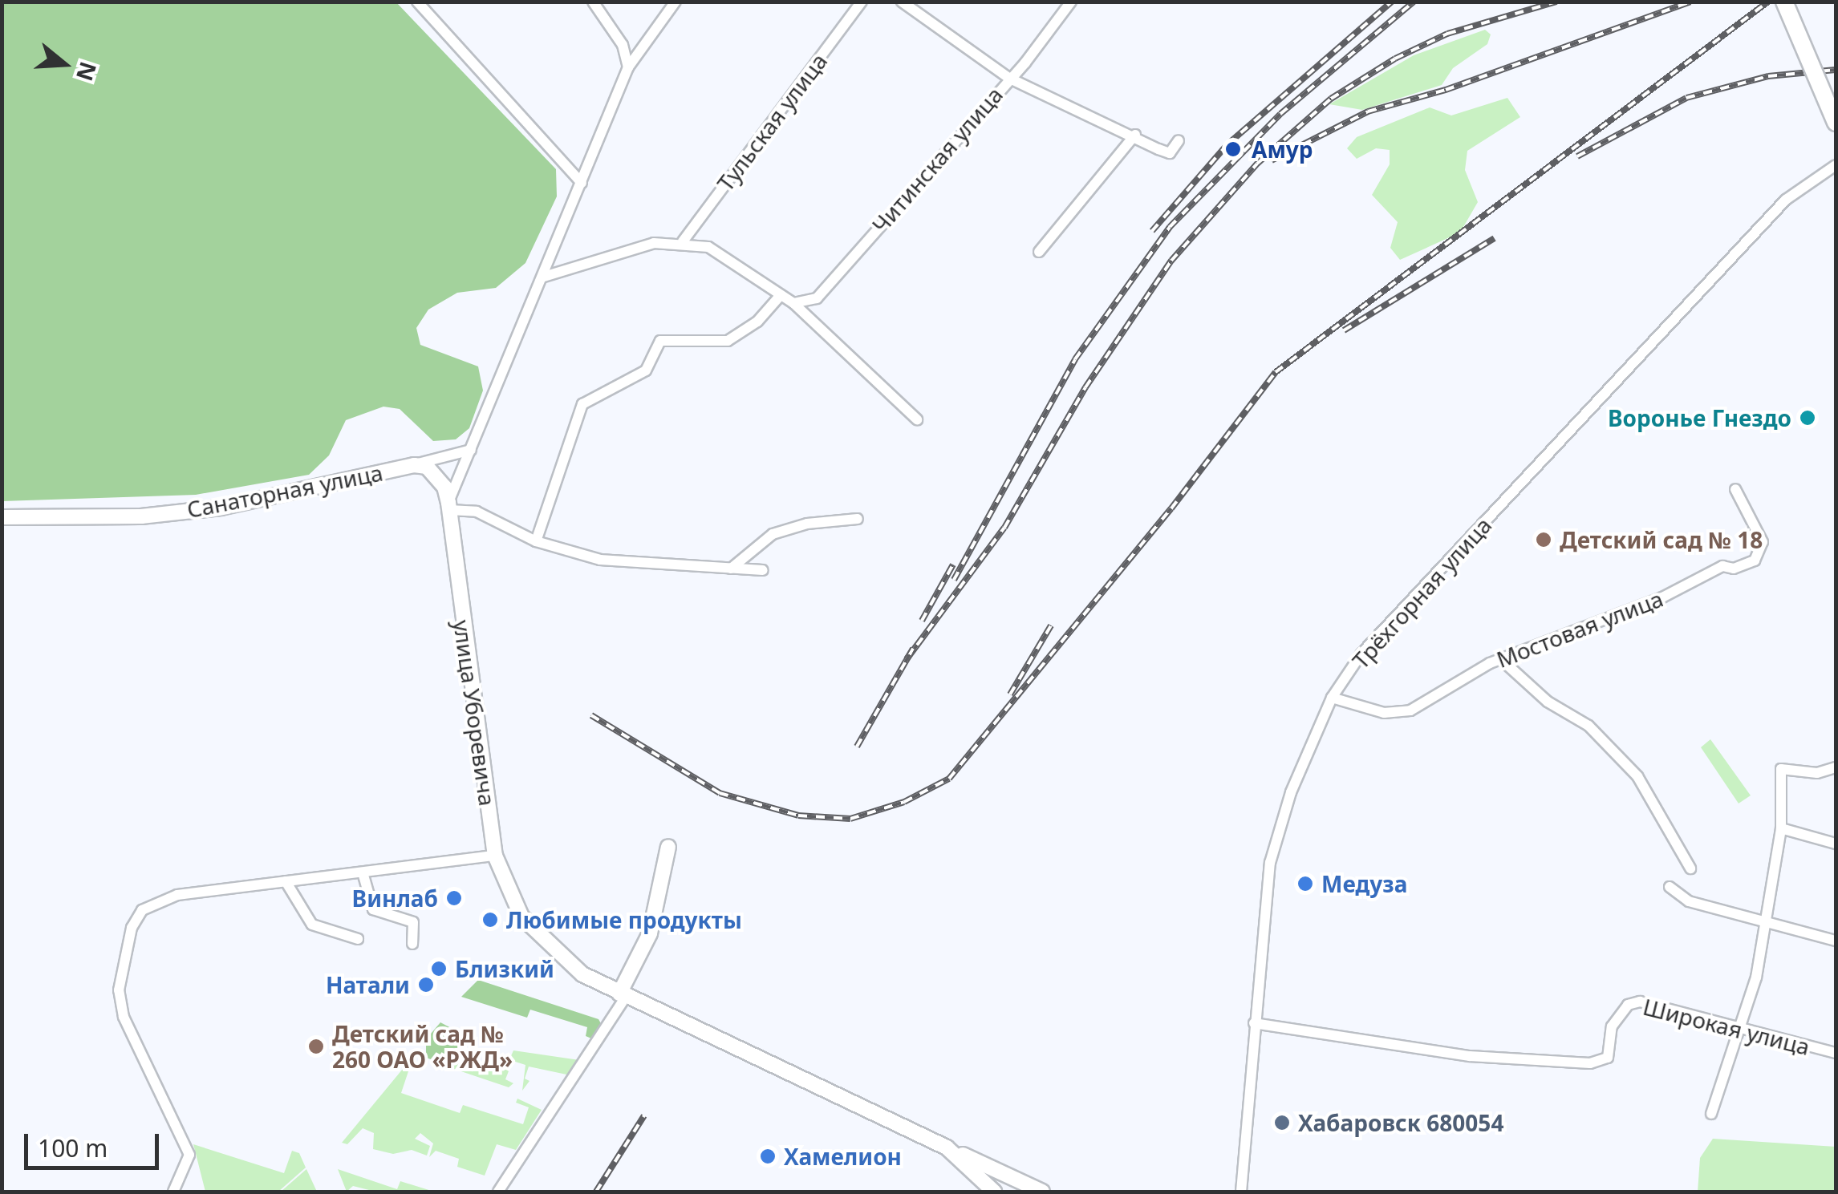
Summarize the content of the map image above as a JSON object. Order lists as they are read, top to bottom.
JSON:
{
  "streets": {
    "main road": ["Санаторная улица", "улица Уборевича"],
    "street": [
      "Тульская улица",
      "Читинская улица",
      "Трёхгорная улица",
      "Мостовая улица",
      "Широкая улица"
    ]
  },
  "crossings": [
    ["Санаторная улица", "улица Уборевича"],
    ["Трёхгорная улица", "Мостовая улица"],
    ["Трёхгорная улица", "Широкая улица"]
  ],
  "places": [
    "Амур",
    "Воронье Гнездо",
    "Детский сад № 18",
    "Медуза",
    "Винлаб",
    "Любимые продукты",
    "Близкий",
    "Натали",
    "Детский сад № 260 ОАО «РЖД»",
    "Хабаровск 680054",
    "Хамелион"
  ],
  "scale_bar": "100 m",
  "north": "right"
}
